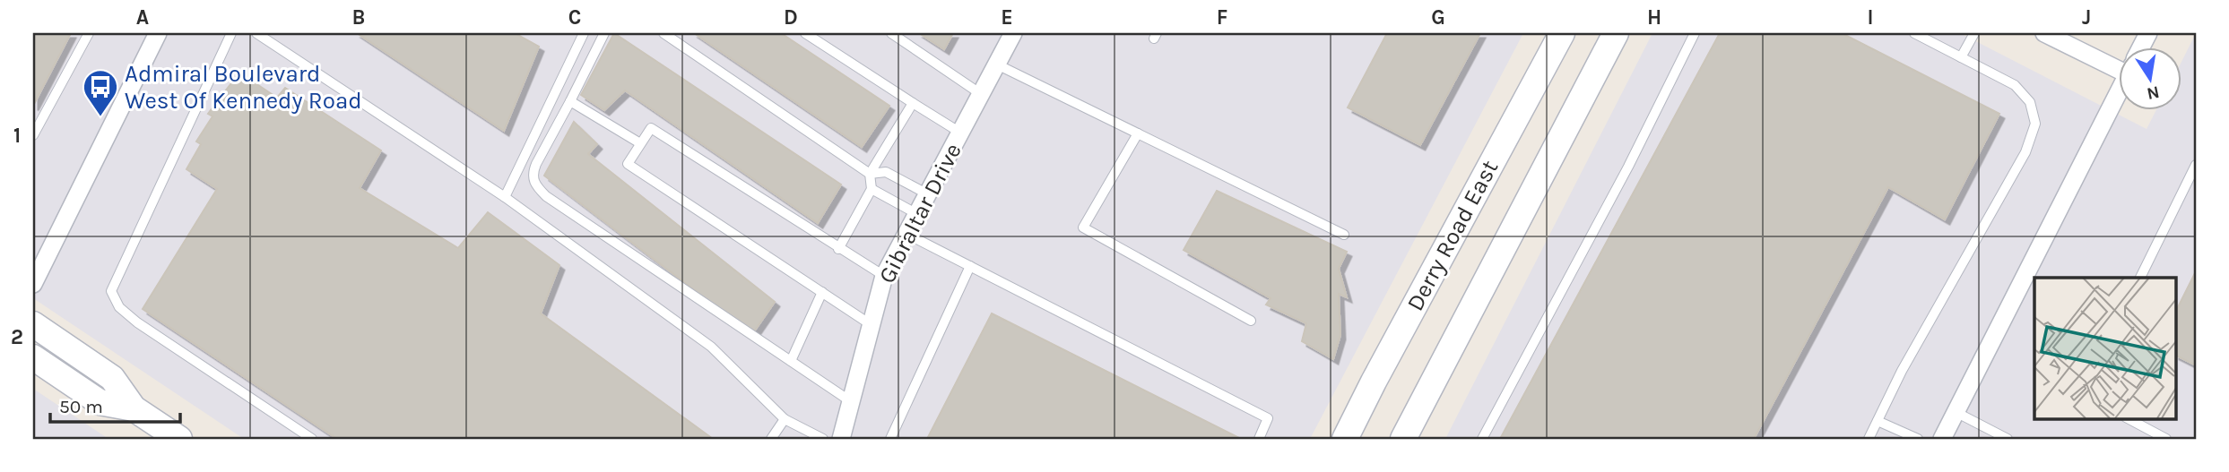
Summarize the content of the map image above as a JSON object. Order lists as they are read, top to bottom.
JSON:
{
  "streets": {
    "main road": ["Derry Road East"],
    "street": ["Gibraltar Drive"]
  },
  "places": {
    "bus stop": ["Admiral Boulevard West Of Kennedy Road"]
  },
  "scale_bar": "50 m",
  "north": "bottom",
  "grid": {
    "columns": [
      "A",
      "B",
      "C",
      "D",
      "E",
      "F",
      "G",
      "H",
      "I",
      "J"
    ],
    "rows": ["1", "2"]
  }
}
